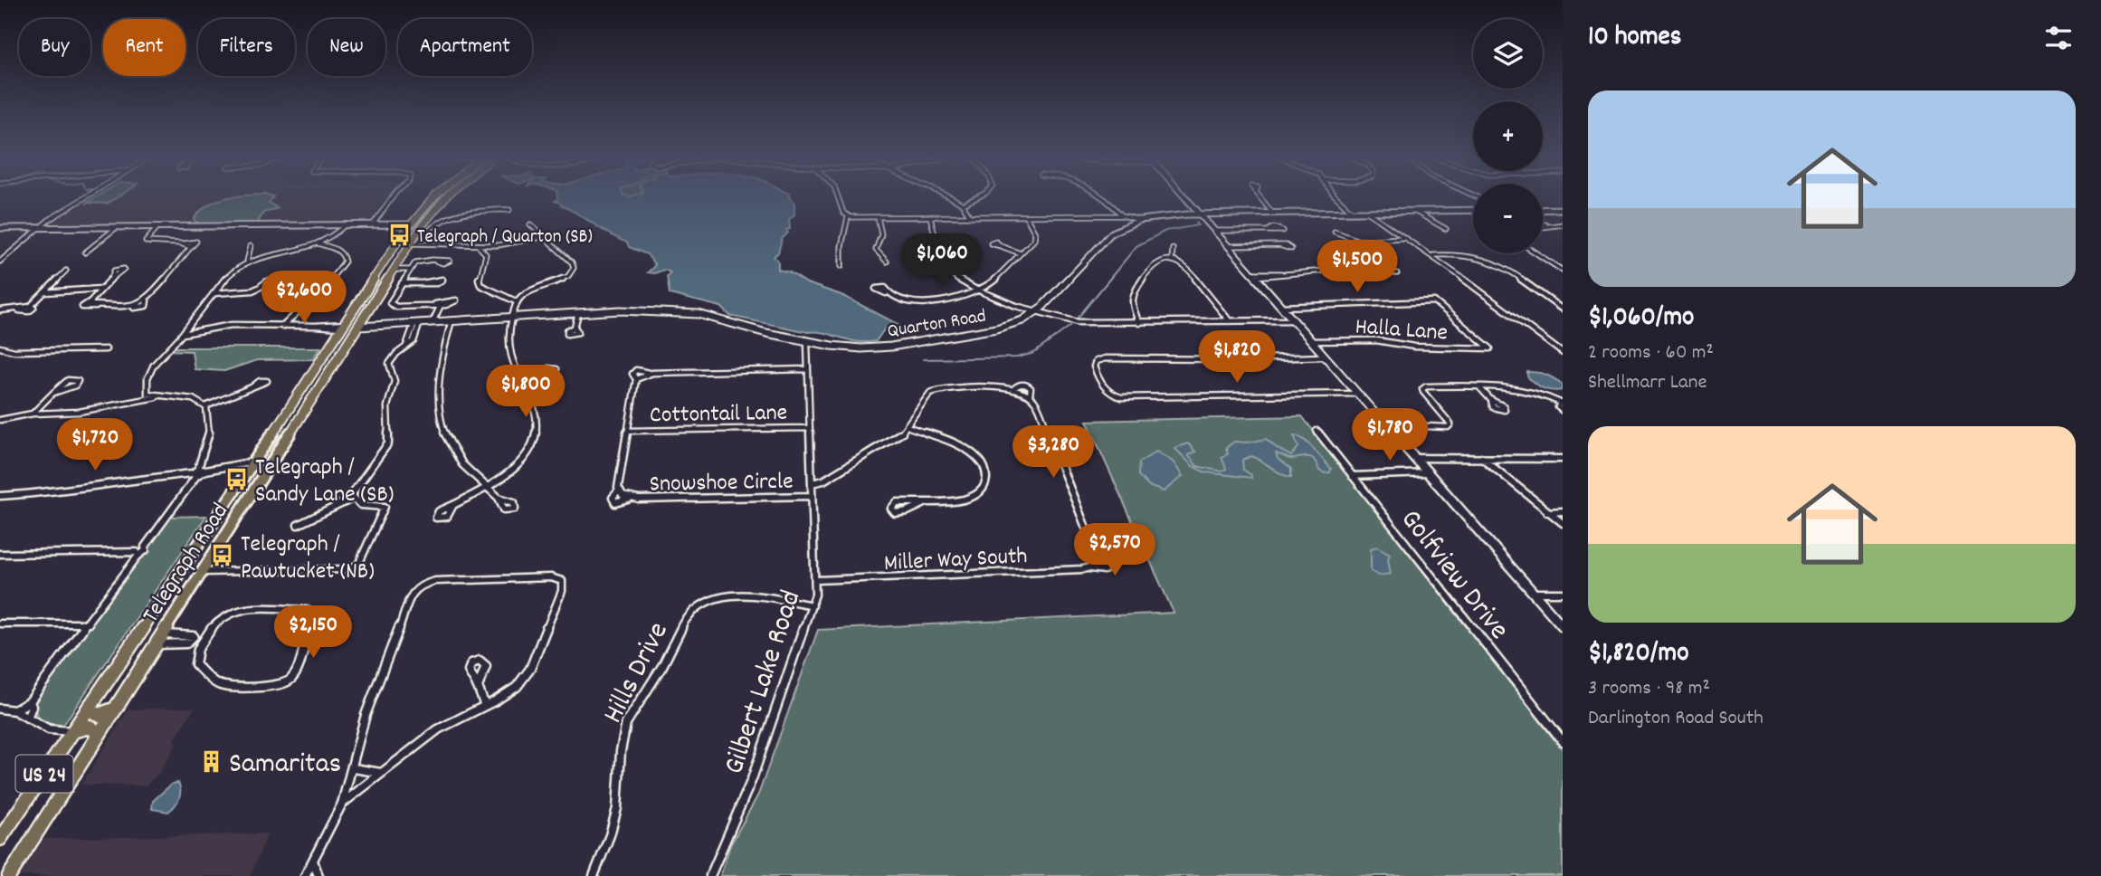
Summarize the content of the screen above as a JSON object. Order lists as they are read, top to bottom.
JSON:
{
  "streets": {
    "highway": ["Telegraph Road", "US 24"],
    "street": [
      "Quarton Road",
      "Halla Lane",
      "Cottontail Lane",
      "Snowshoe Circle",
      "Miller Way South",
      "Golfview Drive",
      "Hills Drive",
      "Gilbert Lake Road"
    ]
  },
  "crossings": [
    ["Quarton Road", "Telegraph Road"],
    ["Quarton Road", "Gilbert Lake Road"],
    ["Cottontail Lane", "Snowshoe Circle"],
    ["Cottontail Lane", "Gilbert Lake Road"],
    ["Snowshoe Circle", "Gilbert Lake Road"],
    ["Miller Way South", "Gilbert Lake Road"],
    ["Hills Drive", "Gilbert Lake Road"]
  ],
  "places": {
    "bus stop": ["Telegraph / Quarton (SB)", "Telegraph / Sandy Lane (SB)", "Telegraph / Pawtucket (NB)"],
    "building": ["Samaritas"]
  },
  "page": {
    "heading": "10 homes",
    "map_buttons": ["+", "−"],
    "chip": [
      "Buy",
      "Rent",
      "Filters",
      "New",
      "Apartment"
    ],
    "list": [
      {
        "name": "$1,060/mo",
        "note": "2 rooms · 60 m² · Shellmarr Lane"
      },
      {
        "name": "$1,820/mo",
        "note": "3 rooms · 98 m² · Darlington Road South"
      }
    ],
    "price": [
      "$1,060",
      "$1,500",
      "$2,600",
      "$1,820",
      "$1,800",
      "$1,780",
      "$1,720",
      "$3,280",
      "$2,570",
      "$2,150"
    ]
  }
}
